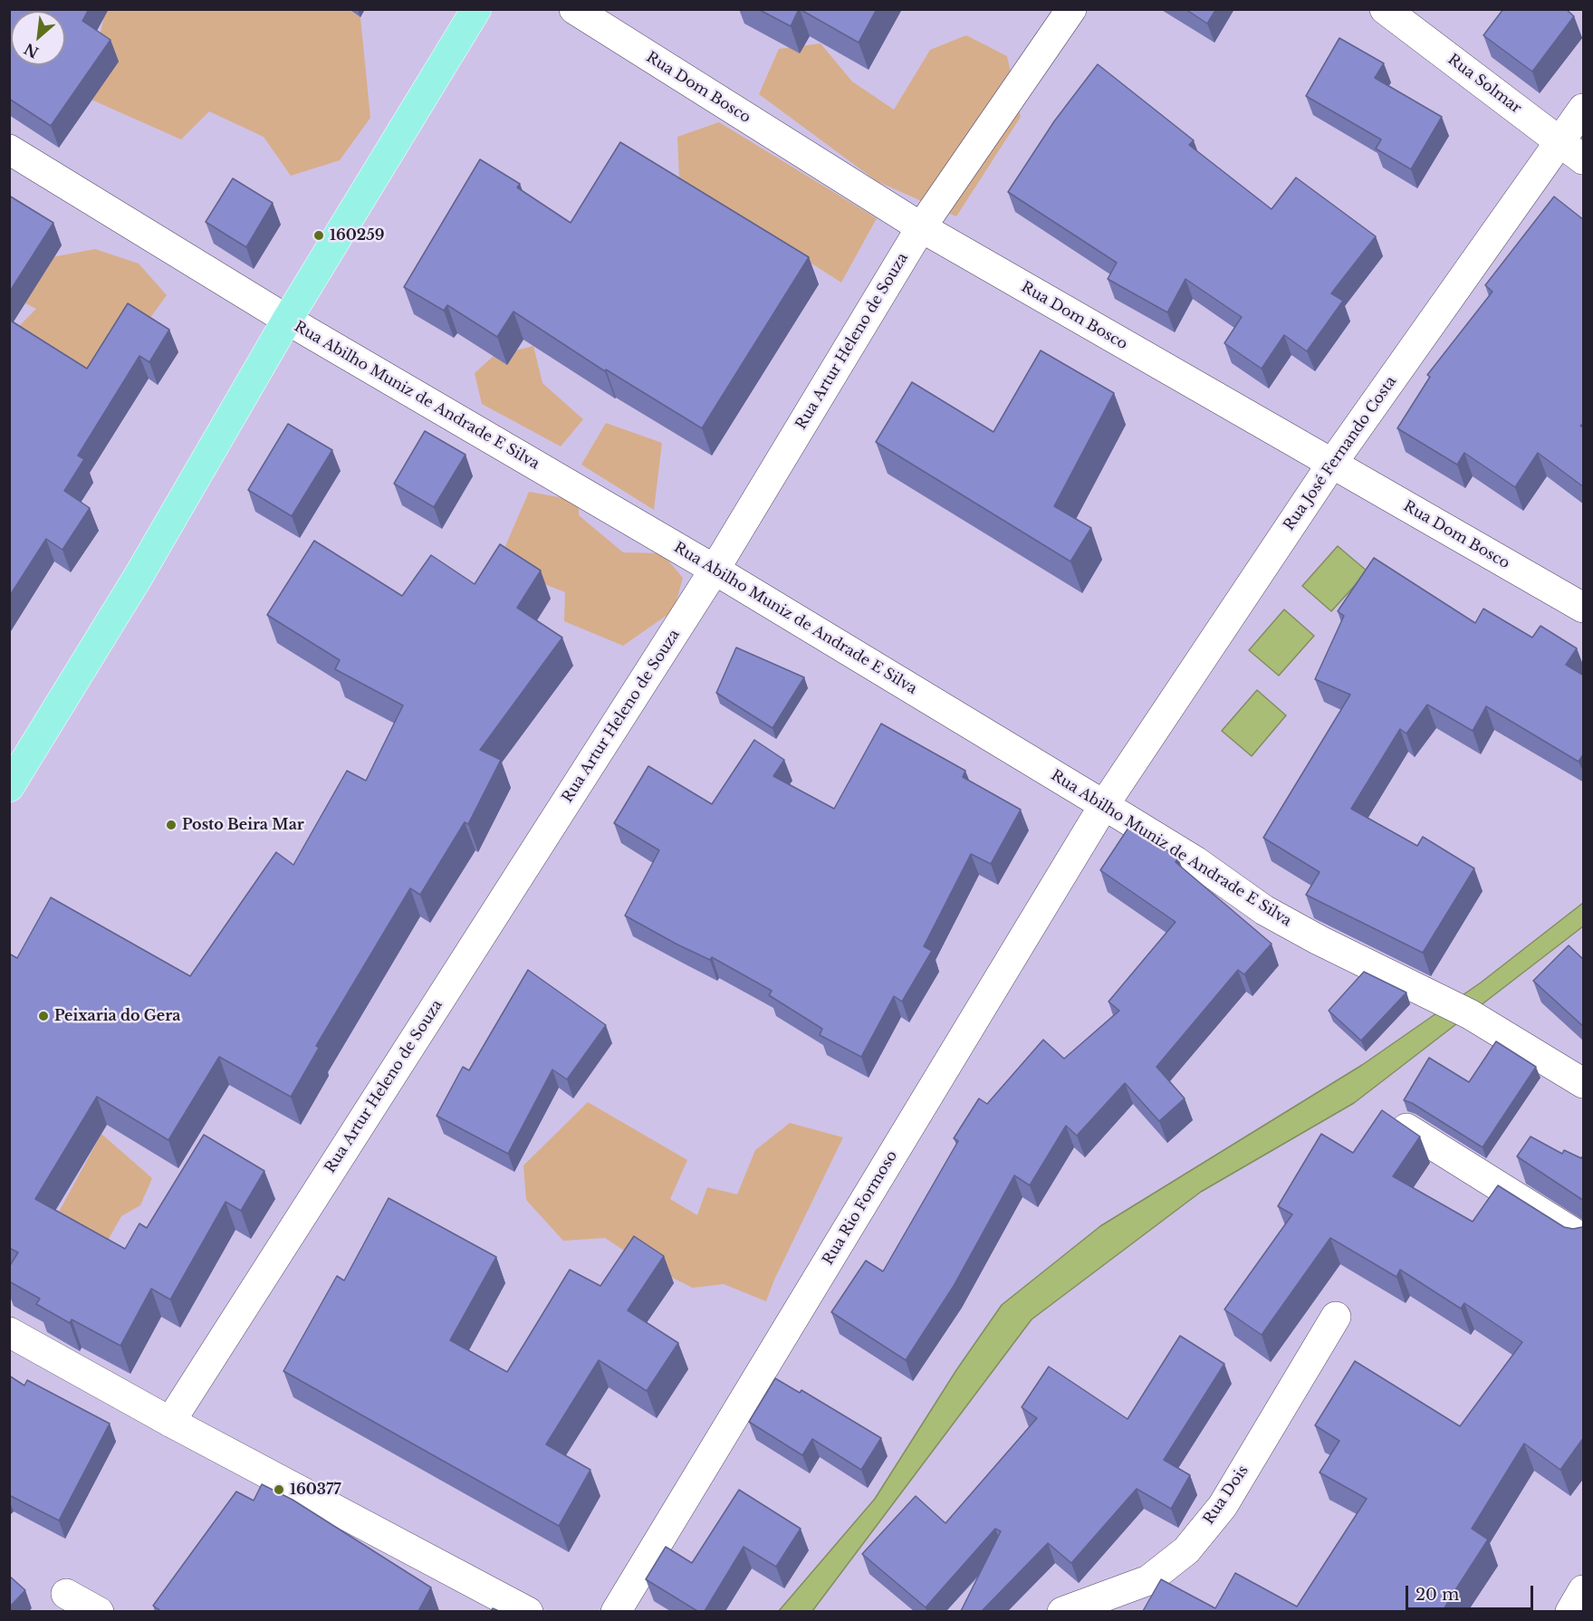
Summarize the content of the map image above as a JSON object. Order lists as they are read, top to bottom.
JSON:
{
  "streets": {
    "street": [
      "Rua Solmar",
      "Rua Dom Bosco",
      "Rua Artur Heleno de Souza",
      "Rua Abilho Muniz de Andrade E Silva",
      "Rua José Fernando Costa",
      "Rua Rio Formoso",
      "Rua Dois"
    ]
  },
  "crossings": [
    ["Rua Solmar", "Rua José Fernando Costa"],
    ["Rua Dom Bosco", "Rua Artur Heleno de Souza"],
    ["Rua Dom Bosco", "Rua José Fernando Costa"],
    ["Rua Artur Heleno de Souza", "Rua Abilho Muniz de Andrade E Silva"],
    ["Rua Abilho Muniz de Andrade E Silva", "Rua José Fernando Costa"],
    ["Rua Abilho Muniz de Andrade E Silva", "Rua Rio Formoso"],
    ["Rua José Fernando Costa", "Rua Rio Formoso"]
  ],
  "places": [
    "160259",
    "Posto Beira Mar",
    "Peixaria do Gera",
    "160377"
  ],
  "scale_bar": "20 m",
  "north": "bottom left"
}
